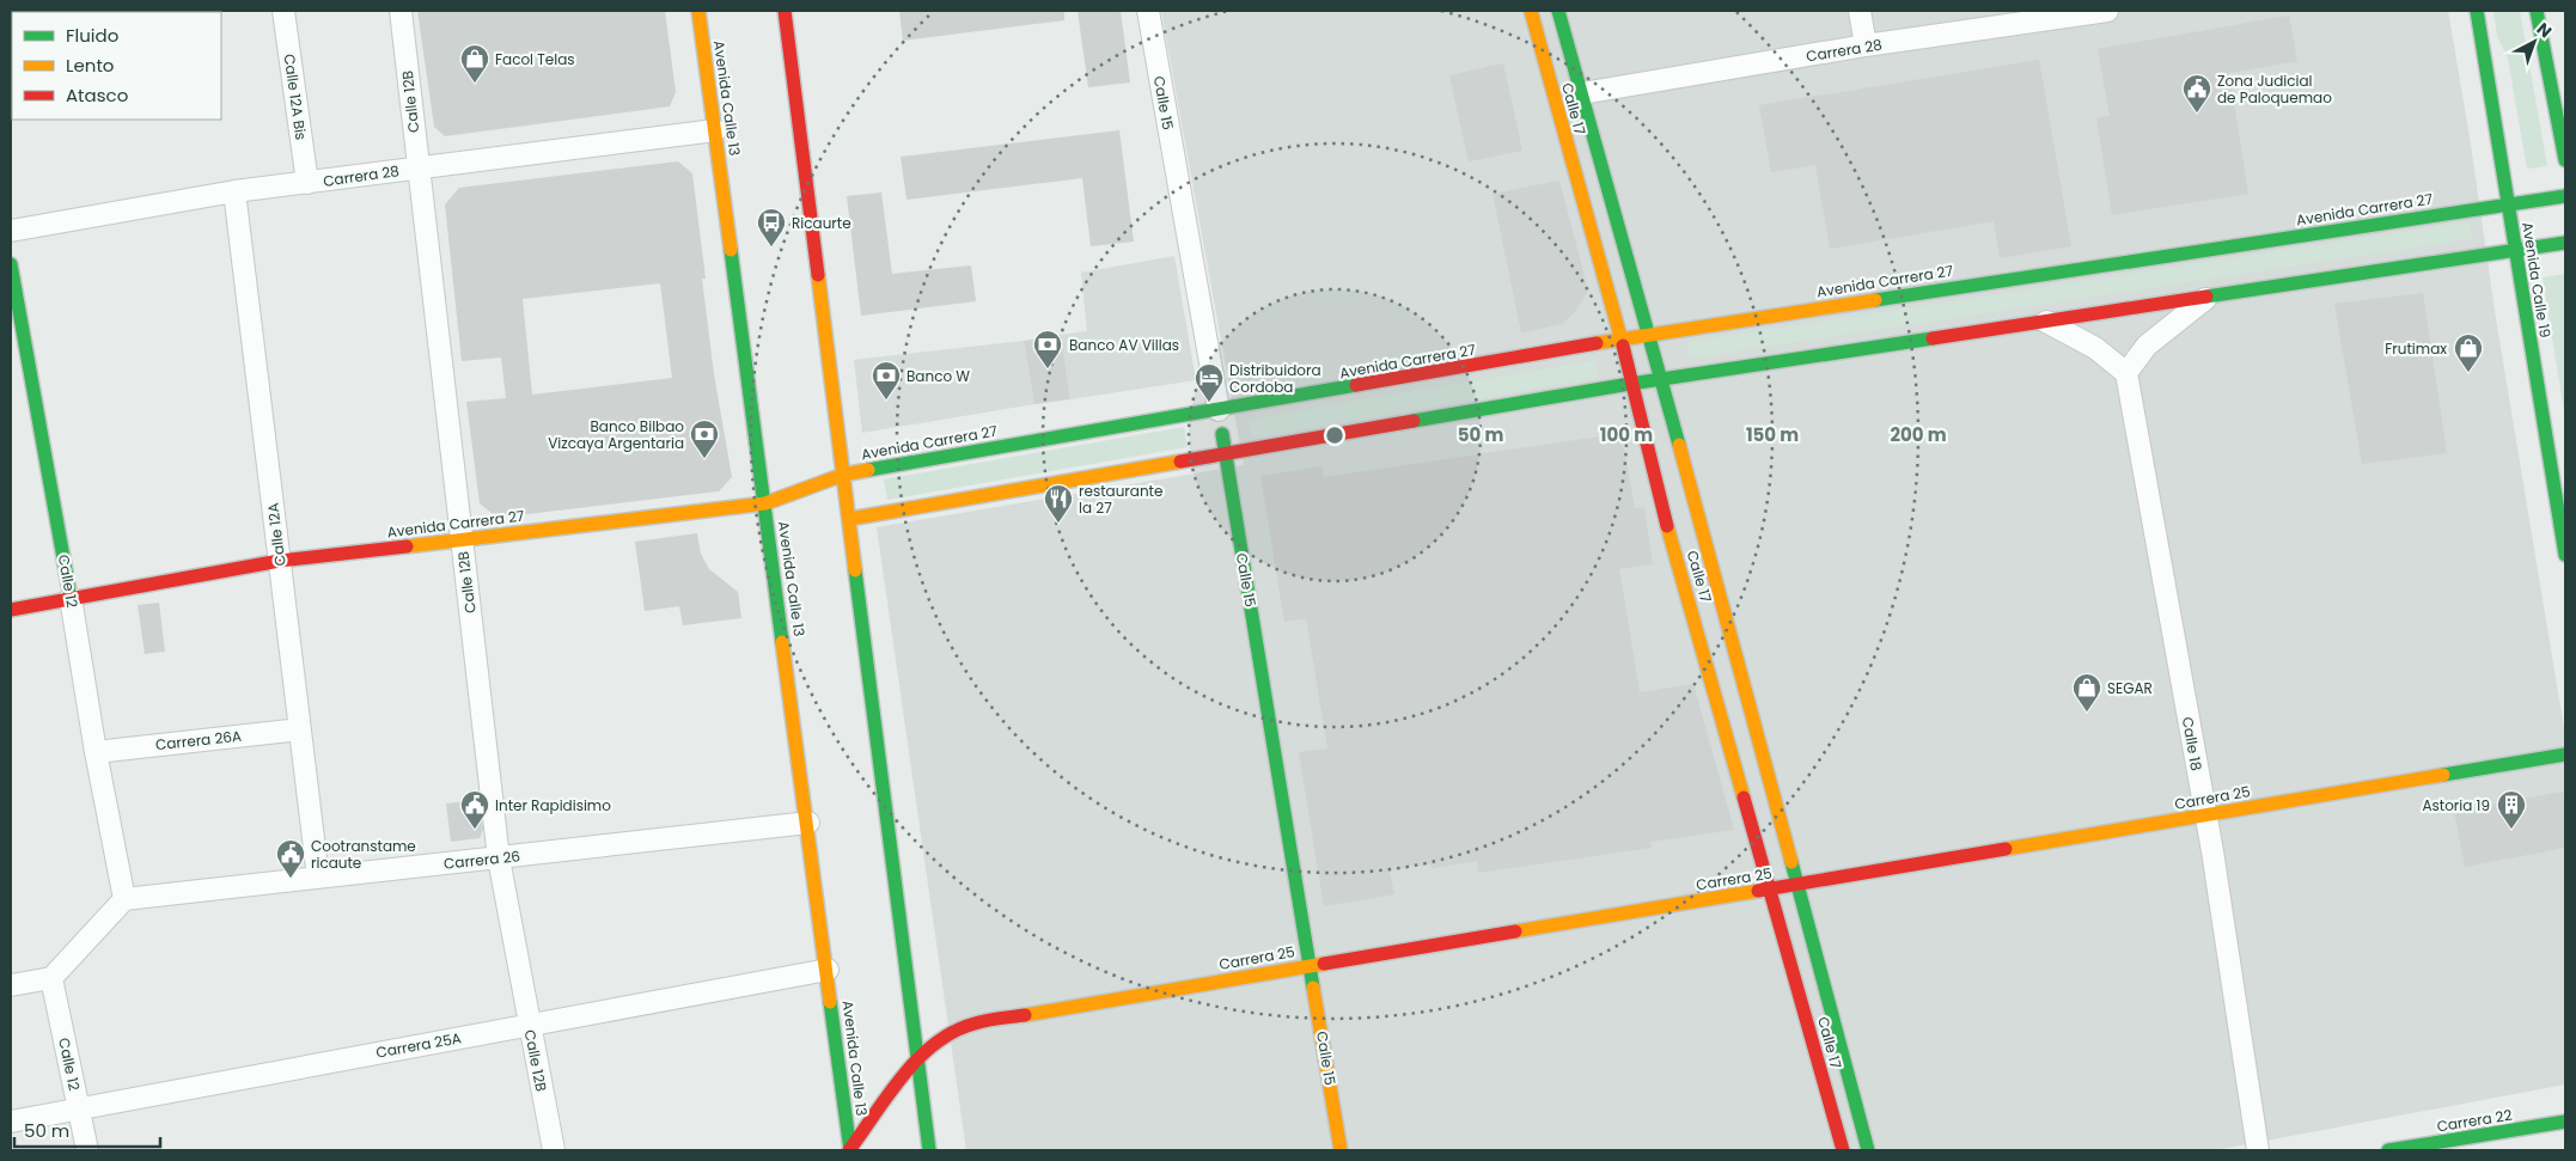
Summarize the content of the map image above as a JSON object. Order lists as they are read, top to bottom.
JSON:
{
  "streets": {
    "main road": [
      "Avenida Calle 13",
      "Calle 15",
      "Calle 17",
      "Avenida Carrera 27",
      "Avenida Calle 19",
      "Calle 12",
      "Carrera 25",
      "Carrera 22"
    ],
    "street": [
      "Carrera 28",
      "Calle 12A Bis",
      "Calle 12B",
      "Calle 12A",
      "Carrera 26A",
      "Calle 18",
      "Carrera 26",
      "Carrera 25A"
    ]
  },
  "crossings": [
    ["Carrera 28", "Calle 12A Bis"],
    ["Carrera 28", "Avenida Calle 13"],
    ["Carrera 28", "Calle 12B"],
    ["Carrera 28", "Calle 17"],
    ["Carrera 28", "Calle 12A"],
    ["Avenida Calle 13", "Avenida Carrera 27"],
    ["Avenida Calle 13", "Carrera 25"],
    ["Avenida Calle 13", "Carrera 26"],
    ["Avenida Calle 13", "Carrera 25A"],
    ["Calle 12B", "Avenida Carrera 27"],
    ["Calle 12B", "Carrera 26"],
    ["Calle 12B", "Carrera 25A"],
    ["Calle 15", "Avenida Carrera 27"],
    ["Calle 15", "Carrera 25"],
    ["Calle 17", "Avenida Carrera 27"],
    ["Calle 17", "Carrera 25"],
    ["Avenida Carrera 27", "Avenida Calle 19"],
    ["Avenida Carrera 27", "Calle 12A"],
    ["Avenida Carrera 27", "Calle 12"],
    ["Calle 12A", "Carrera 26A"],
    ["Calle 12A", "Carrera 26"],
    ["Calle 12", "Carrera 26A"],
    ["Calle 12", "Carrera 26"],
    ["Calle 12", "Carrera 25A"],
    ["Calle 18", "Carrera 25"]
  ],
  "places": {
    "shop": ["Facol Telas", "Frutimax", "SEGAR"],
    "public building": ["Zona Judicial de Paloquemao", "Inter Rapidisimo", "Cootranstame ricaute"],
    "bus stop": ["Ricaurte"],
    "bank": ["Banco AV Villas", "Banco W", "Banco Bilbao Vizcaya Argentaria"],
    "hotel": ["Distribuidora Cordoba"],
    "restaurant": ["restaurante la 27"],
    "building": ["Astoria 19"]
  },
  "legend": ["Fluido", "Lento", "Atasco"],
  "scale_bar": "50 m",
  "north": "top right",
  "rings": [
    "50 m",
    "100 m",
    "150 m",
    "200 m"
  ]
}
